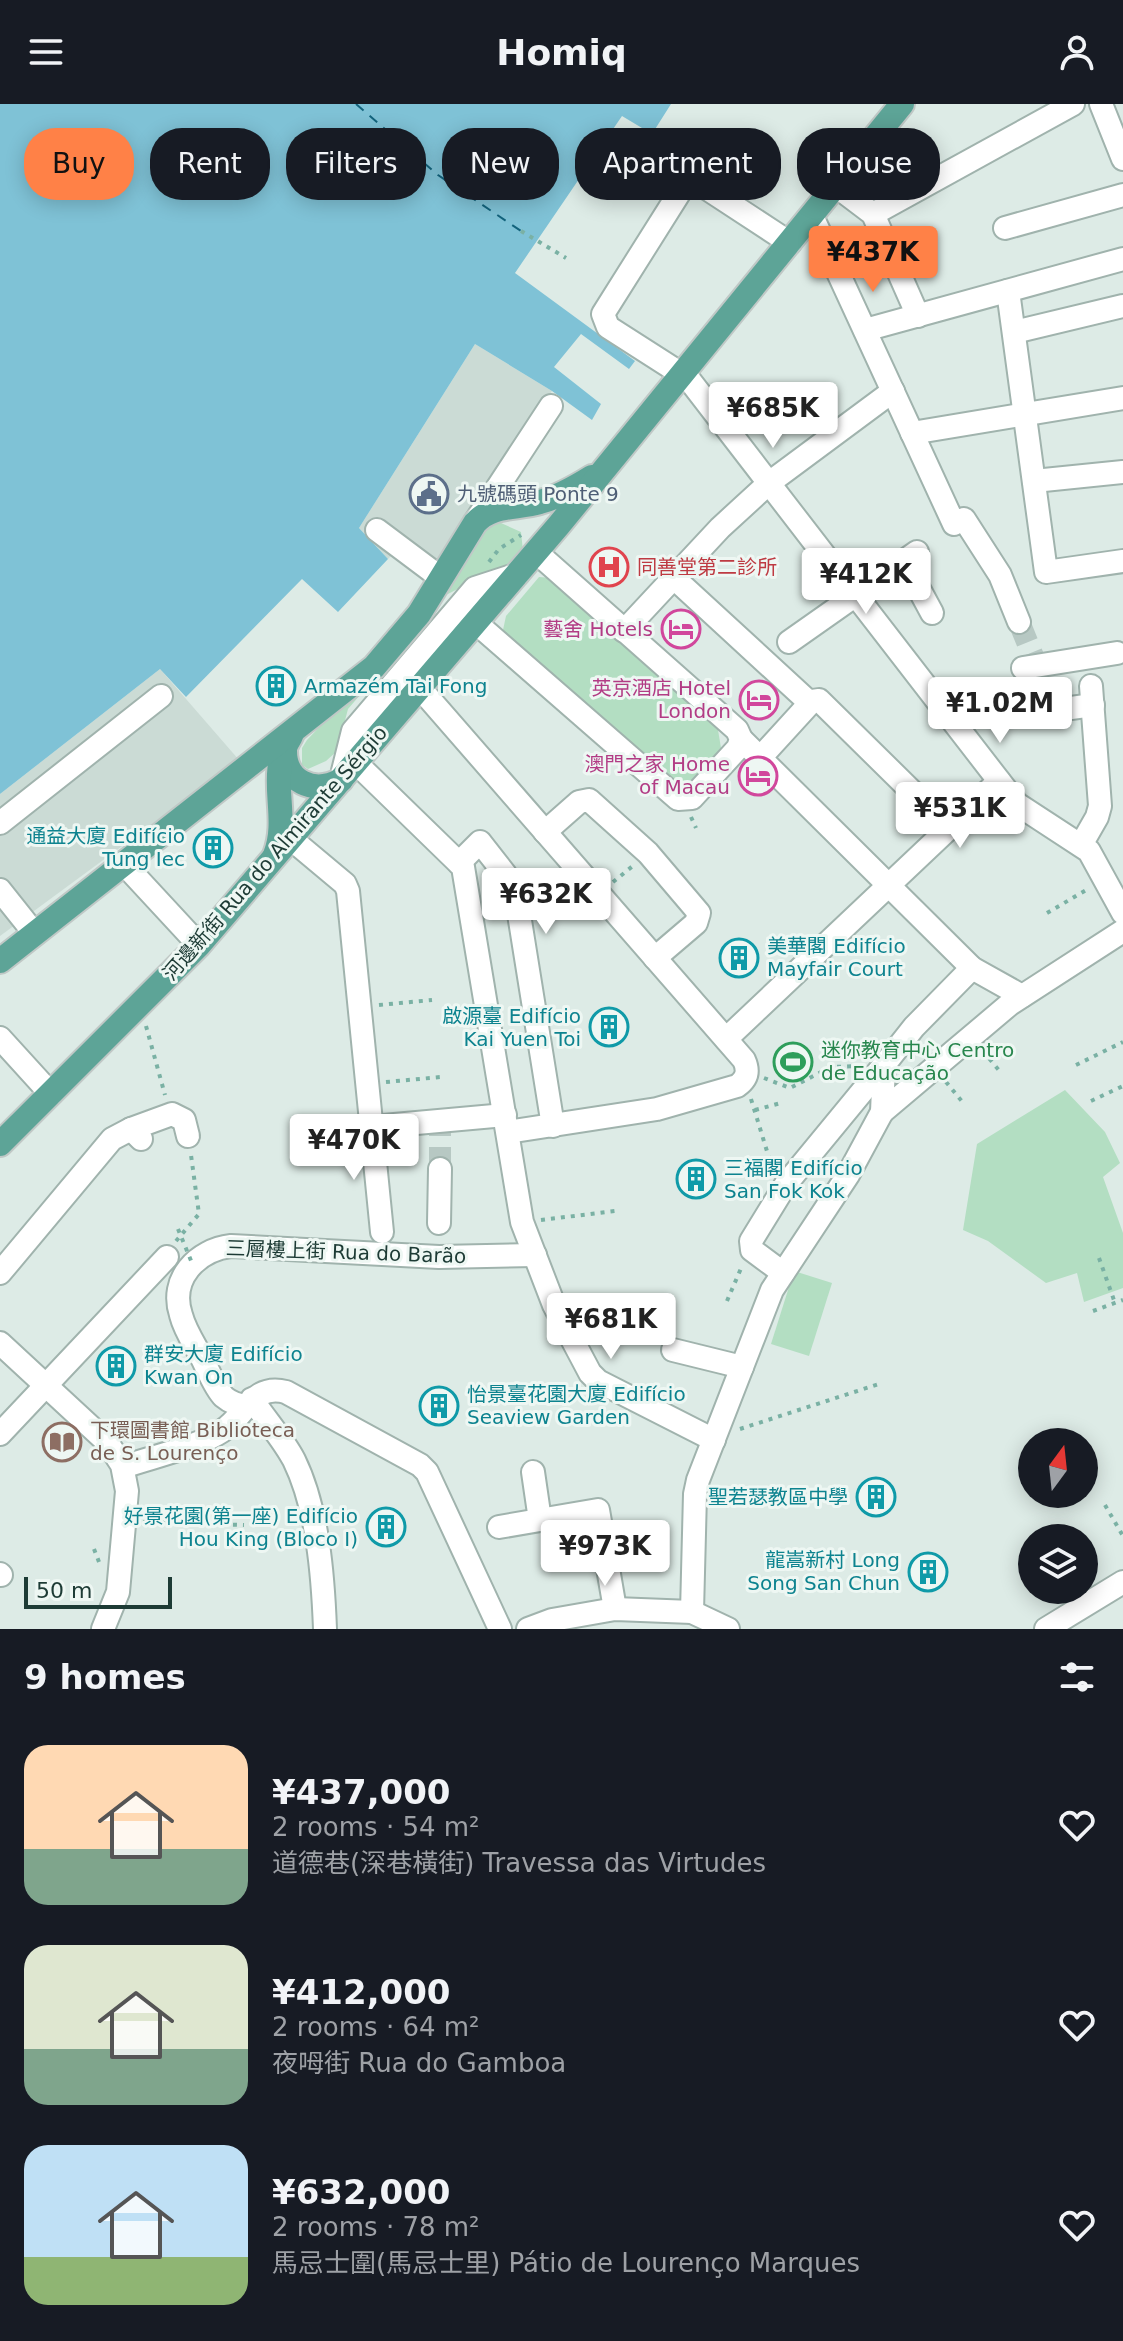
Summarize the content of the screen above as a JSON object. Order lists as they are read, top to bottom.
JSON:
{
  "streets": {
    "main road": ["河邊新街 Rua do Almirante Sérgio"],
    "street": ["三層樓上街 Rua do Barão"]
  },
  "places": {
    "public building": ["九號碼頭 Ponte 9"],
    "hospital": ["同善堂第二診所"],
    "hotel": ["藝舍 Hotels", "英京酒店 Hotel London", "澳門之家 Home of Macau"],
    "building": [
      "Armazém Tai Fong",
      "通益大廈 Edifício Tung Iec",
      "美華閣 Edifício Mayfair Court",
      "啟源臺 Edifício Kai Yuen Toi",
      "三福閣 Edifício San Fok Kok",
      "群安大廈 Edifício Kwan On",
      "怡景臺花園大廈 Edifício Seaview Garden",
      "聖若瑟教區中學",
      "好景花園(第一座) Edifício Hou King (Bloco I)",
      "龍嵩新村 Long Song San Chun"
    ],
    "sports": ["迷你教育中心 Centro de Educação"],
    "library": ["下環圖書館 Biblioteca de S. Lourenço"]
  },
  "scale_bar": "50 m",
  "north": "top",
  "page": {
    "header": "Homiq",
    "chip": [
      "Buy",
      "Rent",
      "Filters",
      "New",
      "Apartment",
      "House"
    ],
    "price": [
      "¥437K",
      "¥685K",
      "¥412K",
      "¥1.02M",
      "¥531K",
      "¥632K",
      "¥470K",
      "¥681K",
      "¥973K"
    ],
    "scale": "50 m",
    "heading": "9 homes",
    "list": [
      {
        "name": "¥437,000",
        "note": "2 rooms · 54 m² · 道德巷(深巷橫街) Travessa das Virtudes"
      },
      {
        "name": "¥412,000",
        "note": "2 rooms · 64 m² · 夜呣街 Rua do Gamboa"
      },
      {
        "name": "¥632,000",
        "note": "2 rooms · 78 m² · 馬忌士圍(馬忌士里) Pátio de Lourenço Marques"
      }
    ]
  }
}
